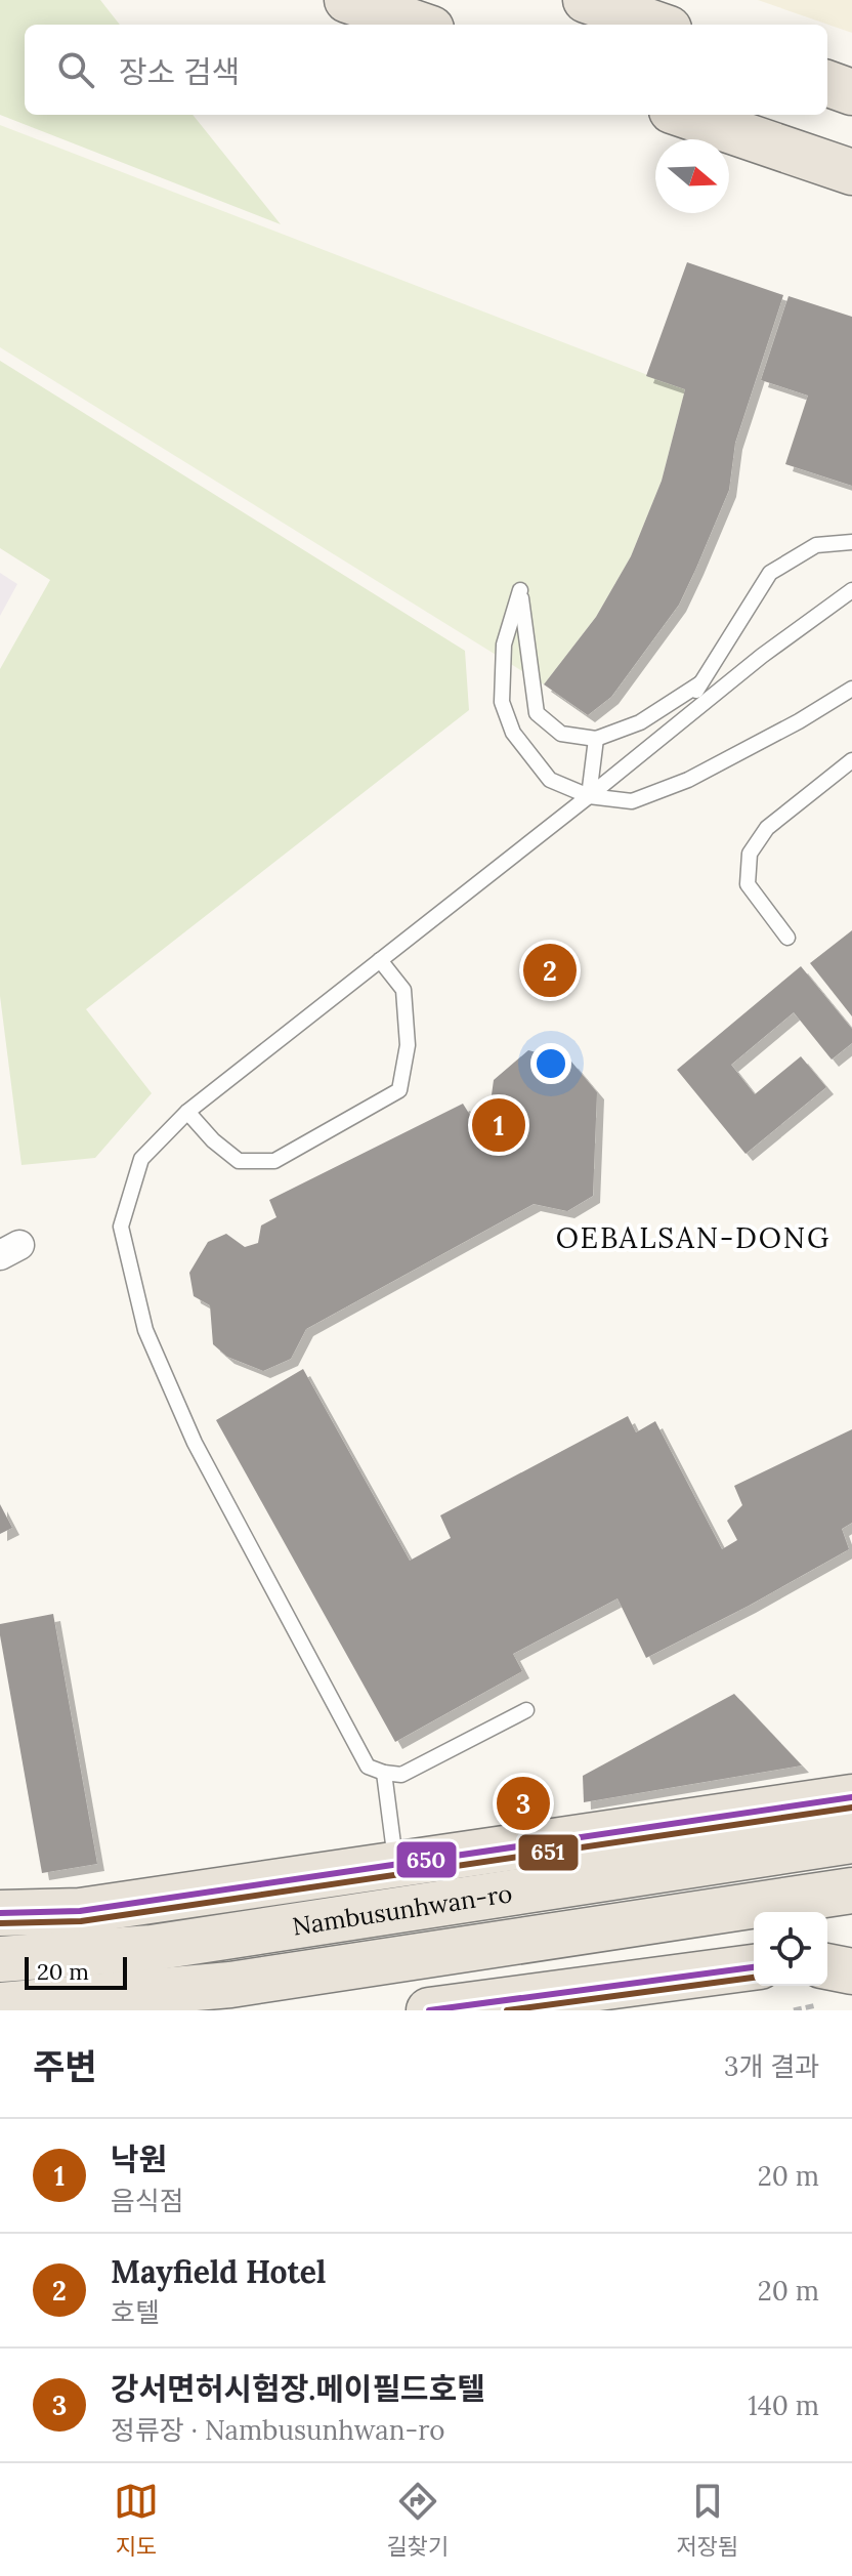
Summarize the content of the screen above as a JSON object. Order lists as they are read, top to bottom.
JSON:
{
  "streets": {
    "main road": ["Nambusunhwan-ro"]
  },
  "districts": ["OEBALSAN-DONG"],
  "lines": ["transit line 650", "transit line 651"],
  "scale_bar": "20 m",
  "north": "right",
  "page": {
    "search": "장소 검색",
    "pins": ["2", "1", "3"],
    "scale": "20 m",
    "heading": ["주변", "3개 결과"],
    "list": [
      {
        "mark": "1",
        "name": "낙원",
        "note": "음식점",
        "value": "20 m"
      },
      {
        "mark": "2",
        "name": "Mayfield Hotel",
        "note": "호텔",
        "value": "20 m"
      },
      {
        "mark": "3",
        "name": "강서면허시험장.메이필드호텔",
        "note": "정류장 · Nambusunhwan-ro",
        "value": "140 m"
      }
    ],
    "nav": ["지도", "길찾기", "저장됨"]
  }
}
